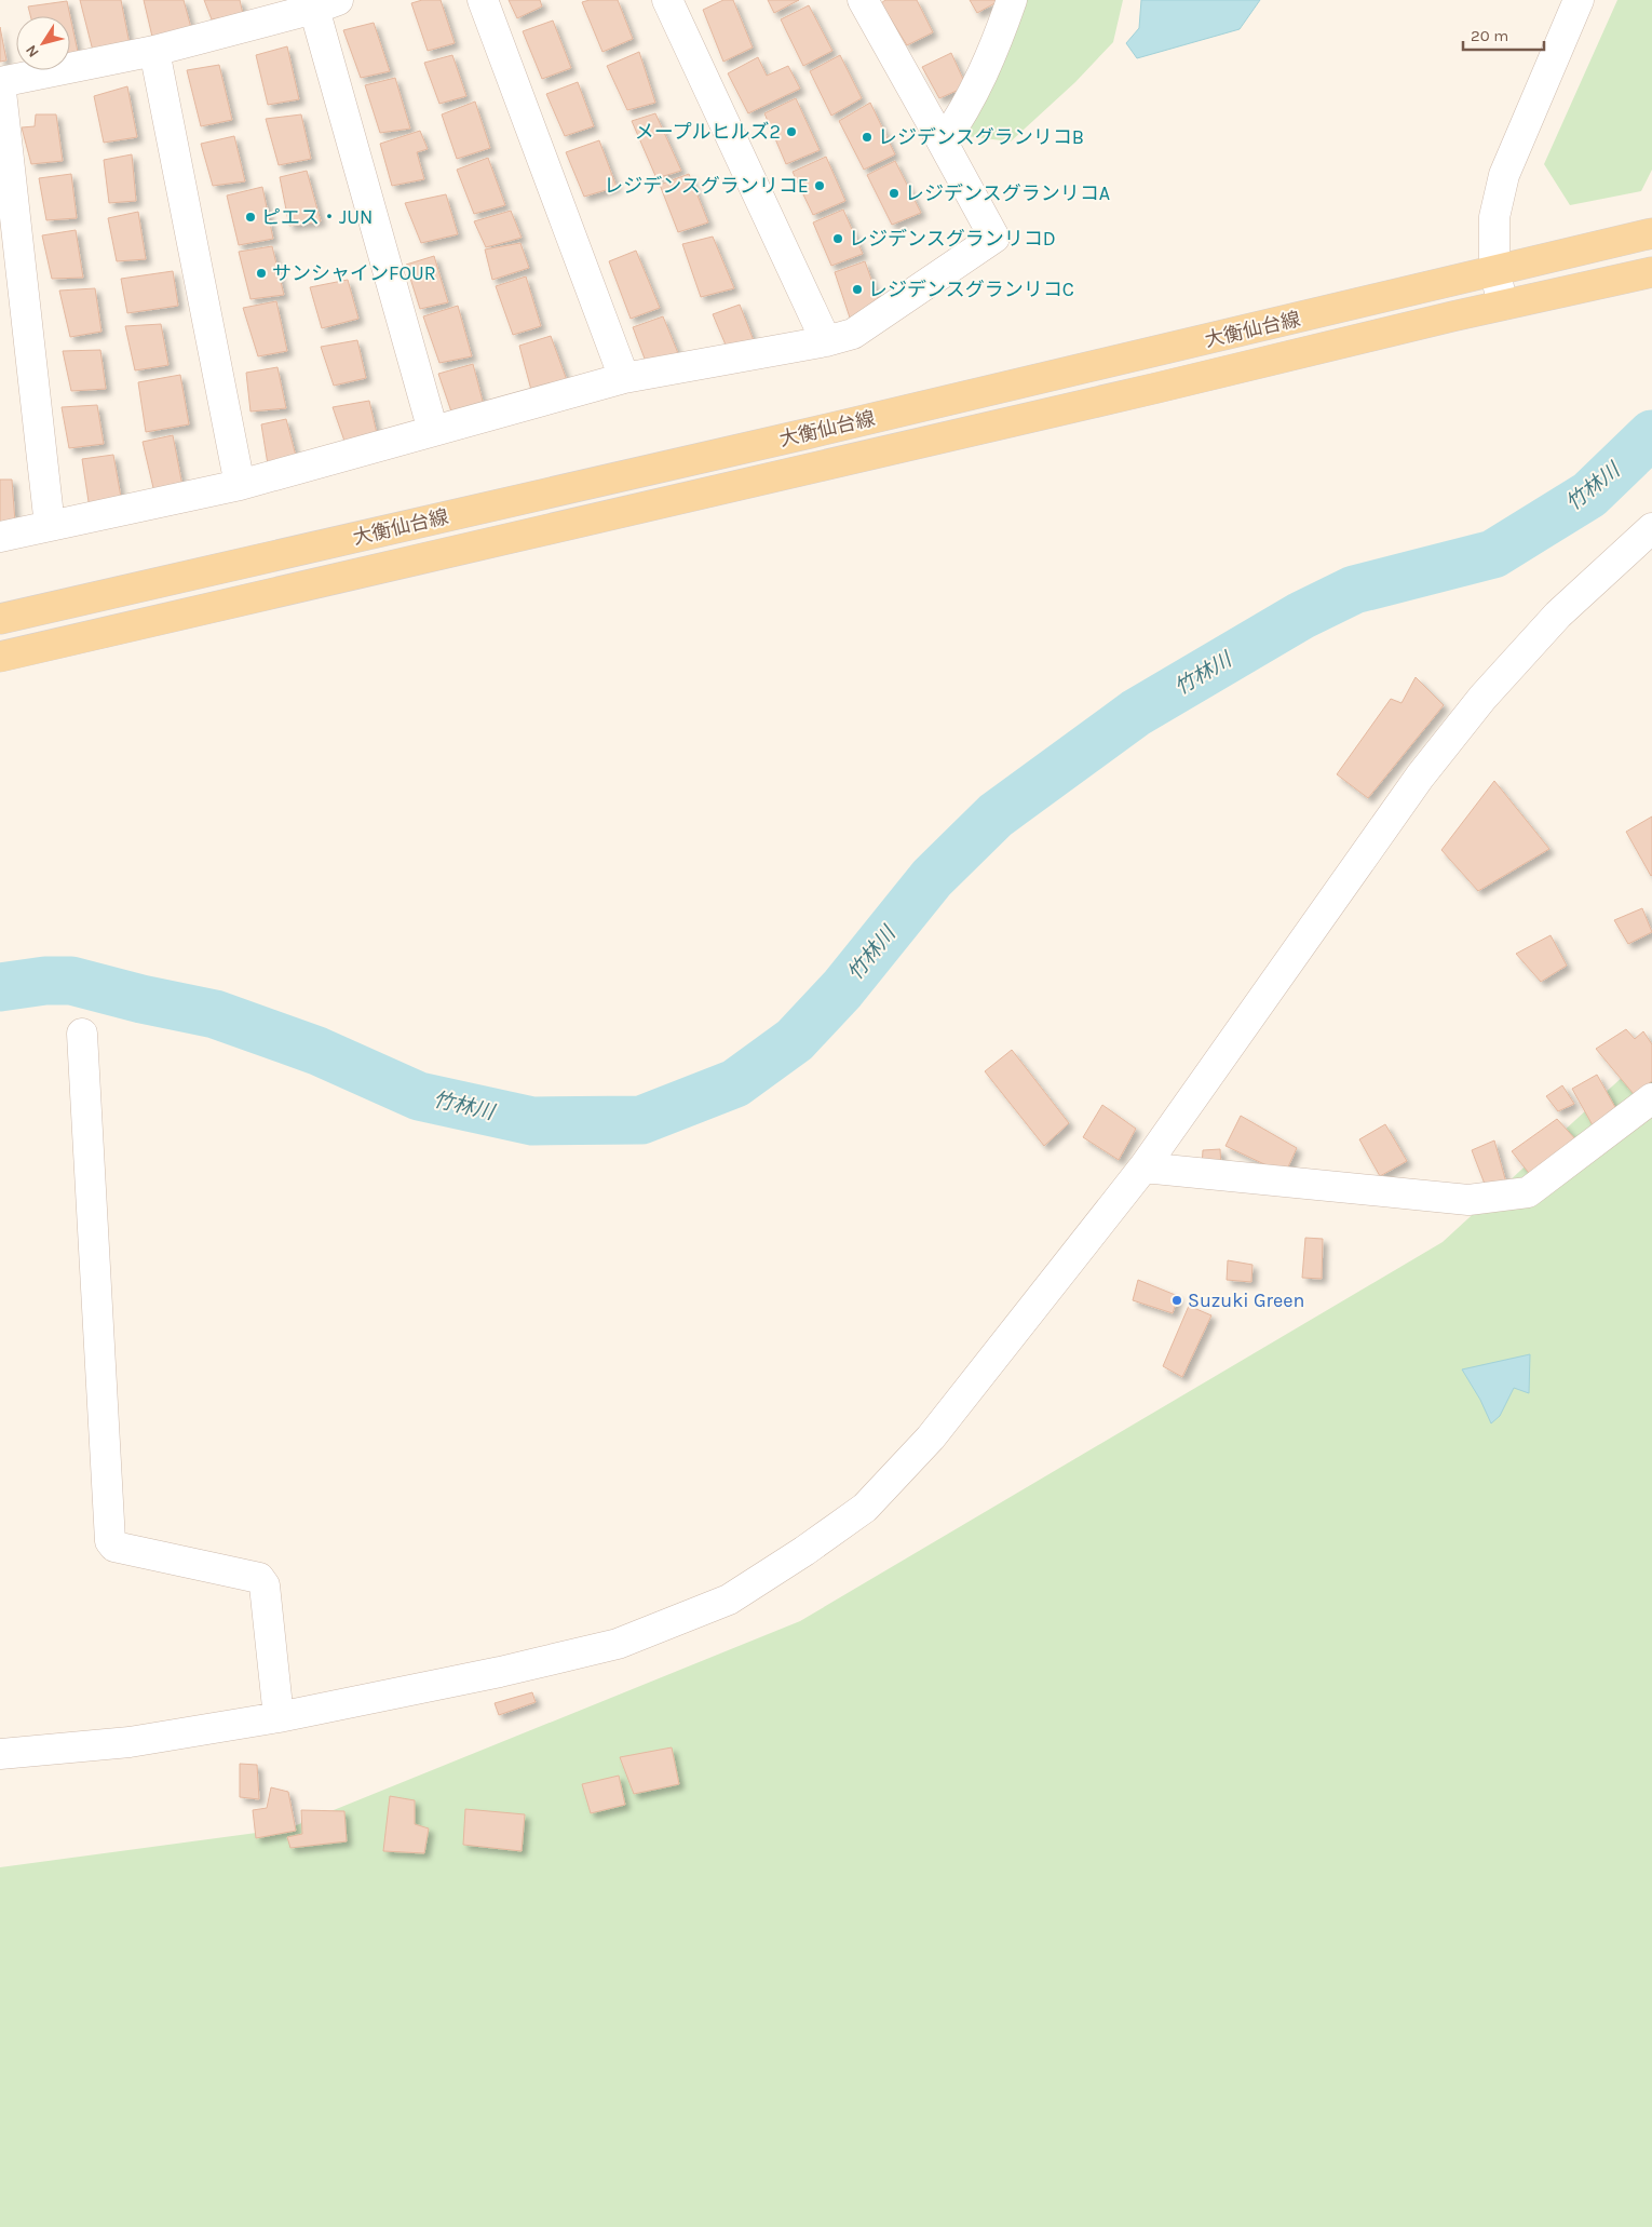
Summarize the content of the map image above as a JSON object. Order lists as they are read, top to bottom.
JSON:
{
  "streets": {
    "main road": ["大衡仙台線"]
  },
  "water": ["竹林川"],
  "places": [
    "メープルヒルズ2",
    "レジデンスグランリコB",
    "レジデンスグランリコE",
    "レジデンスグランリコA",
    "ピエス・JUN",
    "レジデンスグランリコD",
    "サンシャインFOUR",
    "レジデンスグランリコC",
    "Suzuki Green"
  ],
  "scale_bar": "20 m",
  "north": "bottom left"
}
